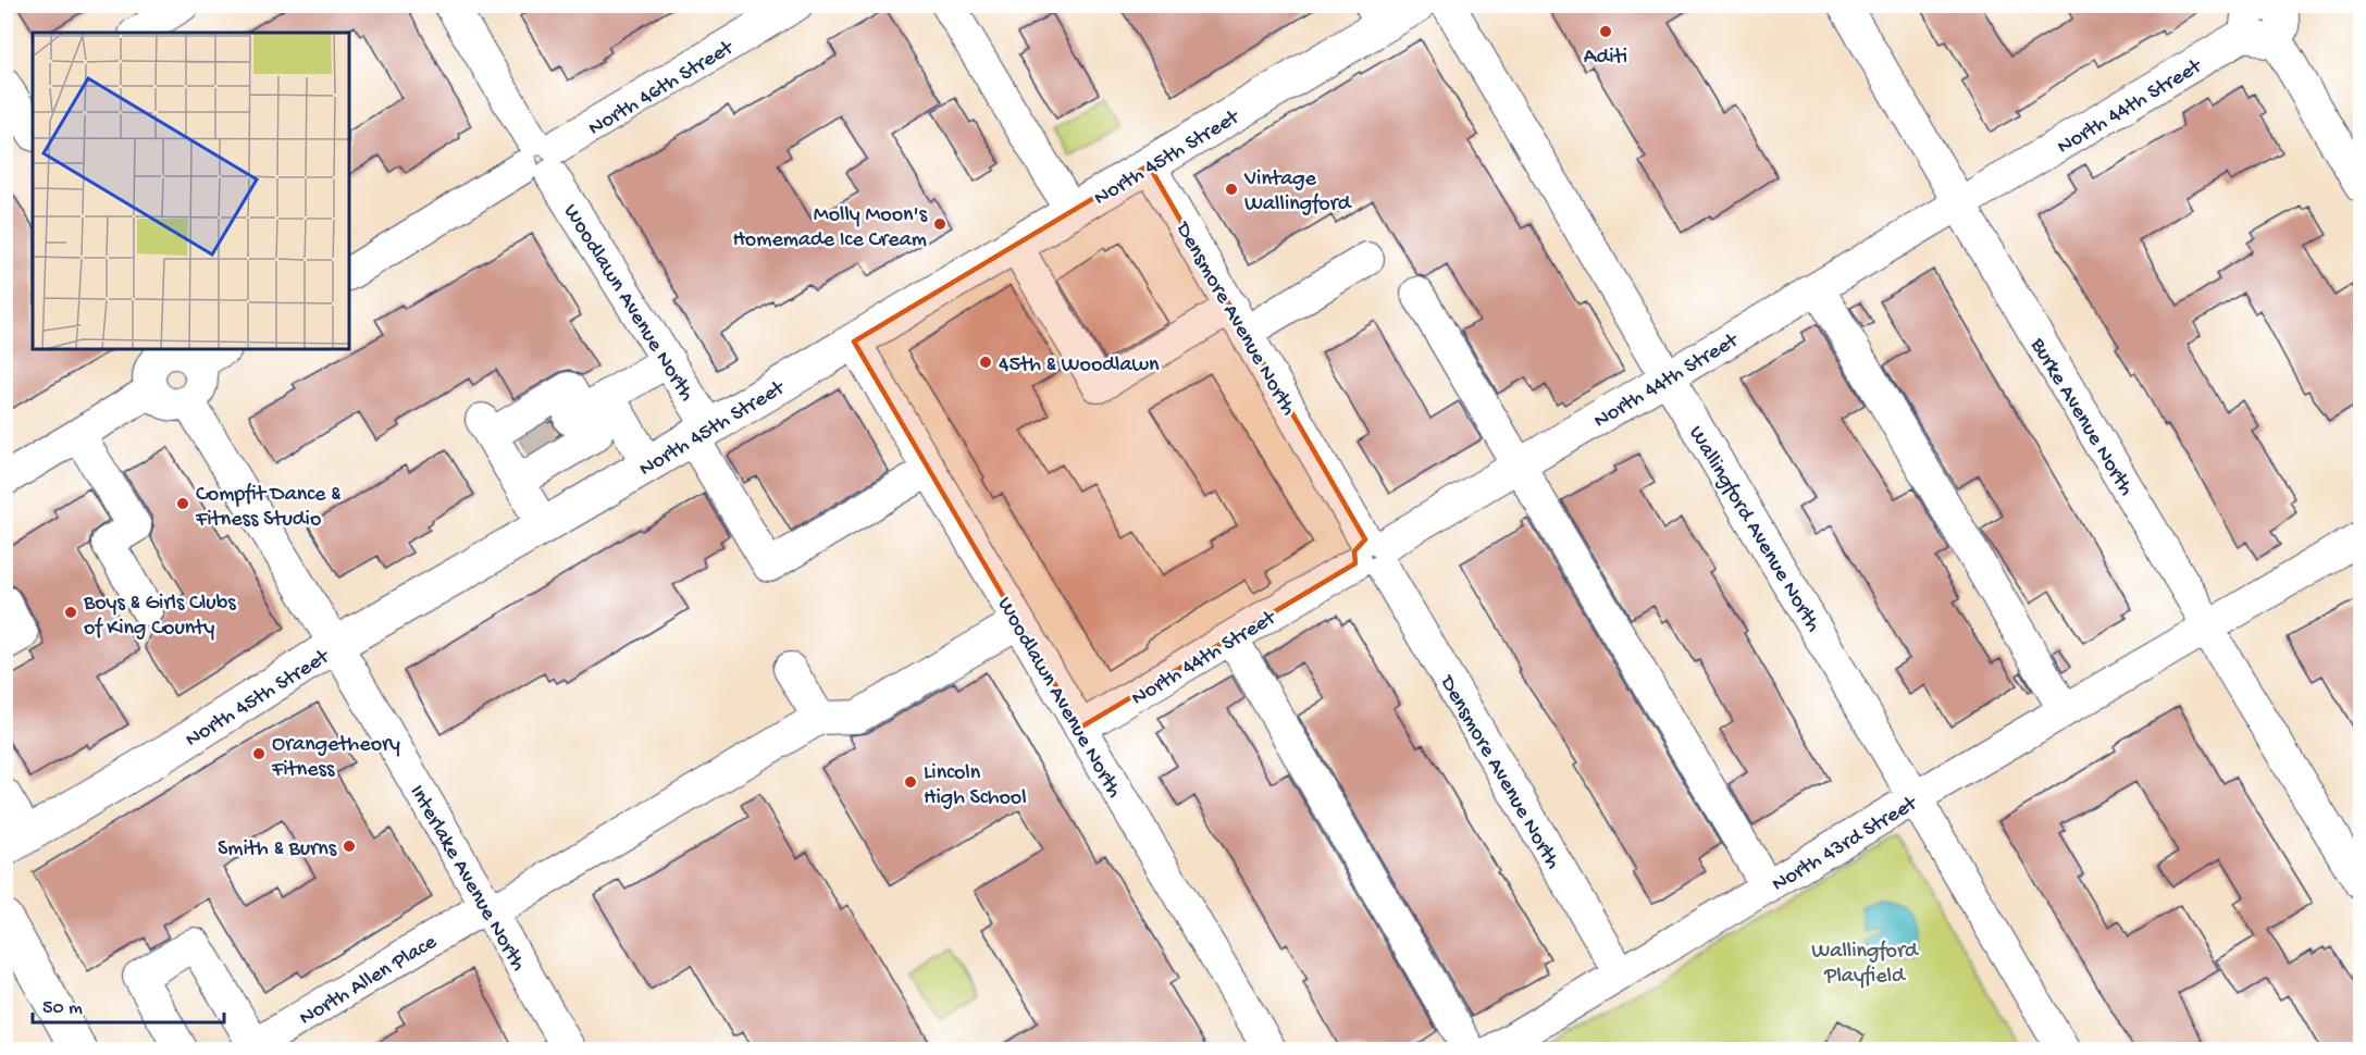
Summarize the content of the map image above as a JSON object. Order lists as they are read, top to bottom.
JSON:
{
  "streets": {
    "main road": ["North 45th Street"],
    "street": [
      "North 46th Street",
      "North 44th Street",
      "Woodlawn Avenue North",
      "Densmore Avenue North",
      "Burke Avenue North",
      "Wallingford Avenue North",
      "North 43rd Street",
      "Interlake Avenue North",
      "North Allen Place"
    ]
  },
  "crossings": [
    ["North 46th Street", "Woodlawn Avenue North"],
    ["North 44th Street", "Woodlawn Avenue North"],
    ["North 44th Street", "Densmore Avenue North"],
    ["North 44th Street", "Burke Avenue North"],
    ["North 44th Street", "Wallingford Avenue North"],
    ["North 45th Street", "Woodlawn Avenue North"],
    ["North 45th Street", "Densmore Avenue North"],
    ["North 45th Street", "Interlake Avenue North"],
    ["Densmore Avenue North", "North 43rd Street"],
    ["Burke Avenue North", "North 43rd Street"],
    ["Wallingford Avenue North", "North 43rd Street"],
    ["Interlake Avenue North", "North Allen Place"]
  ],
  "parks": ["Wallingford Playfield"],
  "places": [
    "Aditi",
    "Vintage Wallingford",
    "Molly Moon's Homemade Ice Cream",
    "45th & Woodlawn",
    "Compfit Dance & Fitness Studio",
    "Boys & Girls Clubs of King County",
    "Orangetheory Fitness",
    "Lincoln High School",
    "Smith & Burns"
  ],
  "scale_bar": "50 m"
}
